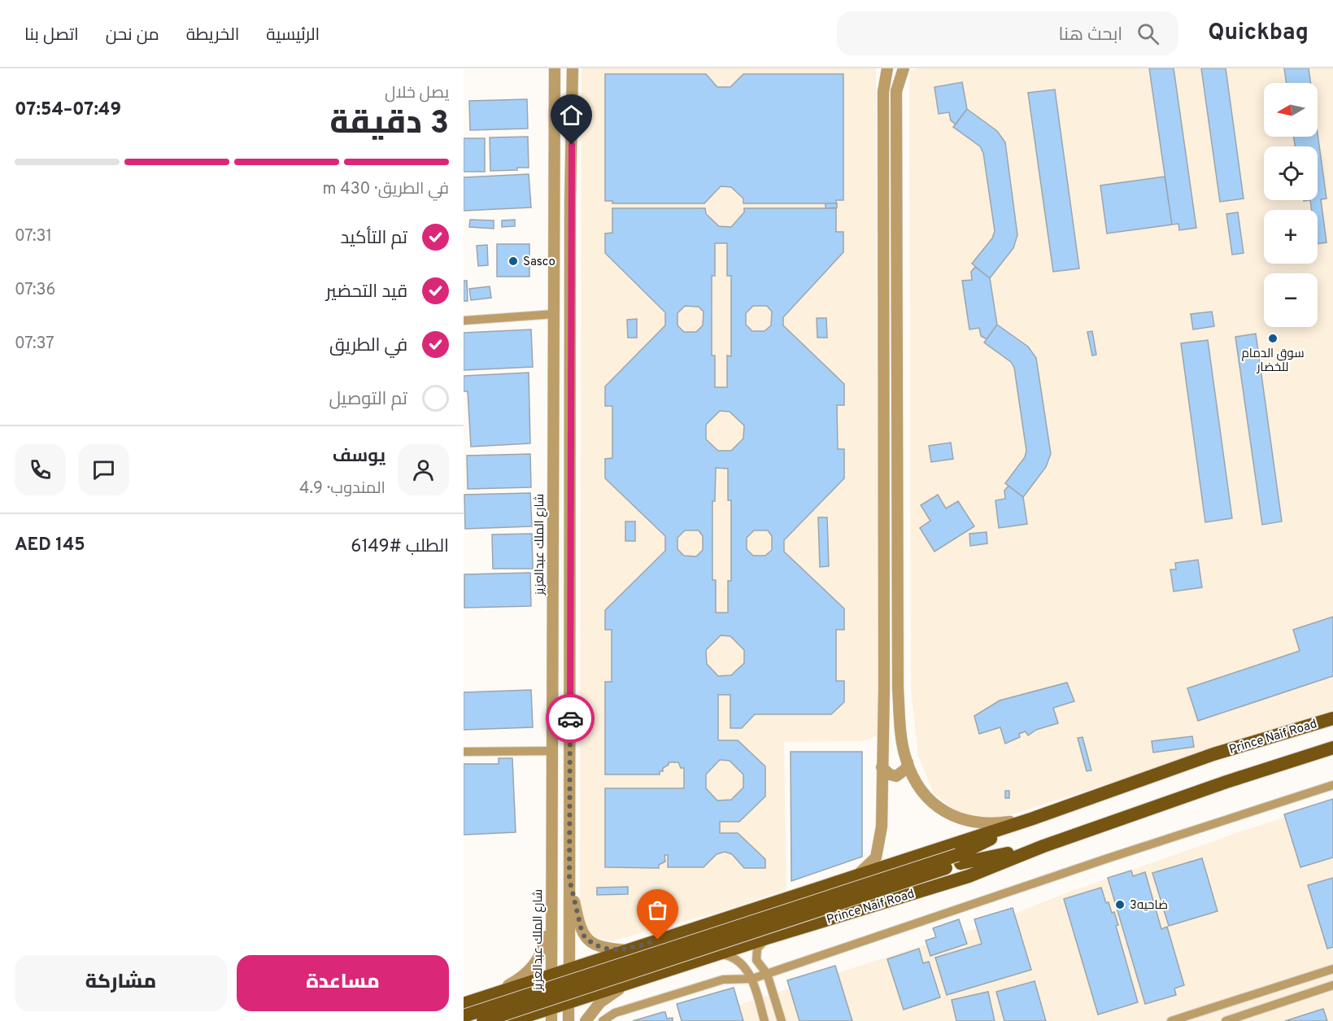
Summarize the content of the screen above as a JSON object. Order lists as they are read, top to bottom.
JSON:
{
  "streets": {
    "main road": ["Prince Naif Road"],
    "street": ["شارع الملك عبدالعزيز"]
  },
  "crossings": [
    ["شارع الملك عبدالعزيز", "Prince Naif Road"]
  ],
  "places": ["Sasco", "سوق الدمام للخضار", "ضاحيه3"],
  "north": "left",
  "page": {
    "header": "Quickbag",
    "search": "ابحث هنا",
    "nav": [
      "الرئيسية",
      "الخريطة",
      "من نحن",
      "اتصل بنا"
    ],
    "heading": ["3 دقيقة", "يصل خلال", "07:49–07:54"],
    "panel": [
      "يوسف",
      "المندوب · 4.9",
      "الطلب #6149",
      "AED 145"
    ],
    "map_buttons": ["+", "−"],
    "bar": "في الطريق · 430 m",
    "list": [
      ["تم التأكيد", "07:31"],
      ["قيد التحضير", "07:36"],
      ["في الطريق", "07:37"],
      "تم التوصيل"
    ],
    "buttons": ["مساعدة", "مشاركة"]
  }
}
